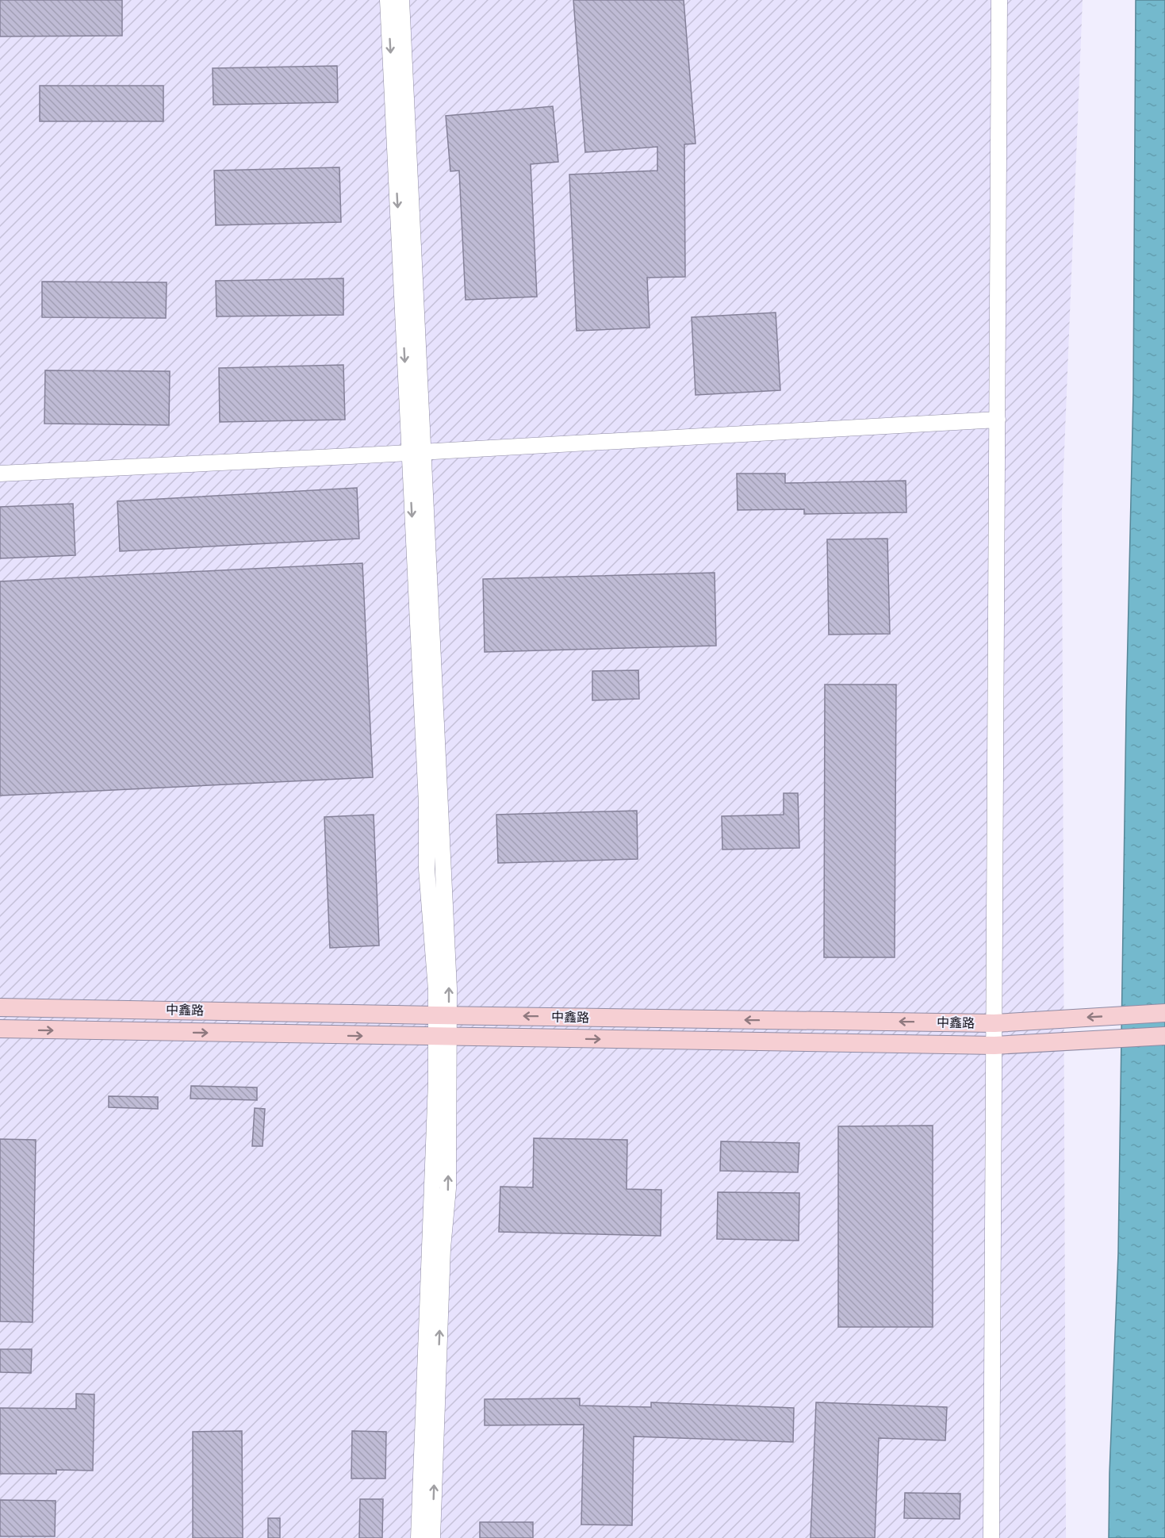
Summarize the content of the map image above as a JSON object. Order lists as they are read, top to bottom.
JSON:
{
  "streets": {
    "main road": ["中鑫路"]
  }
}
